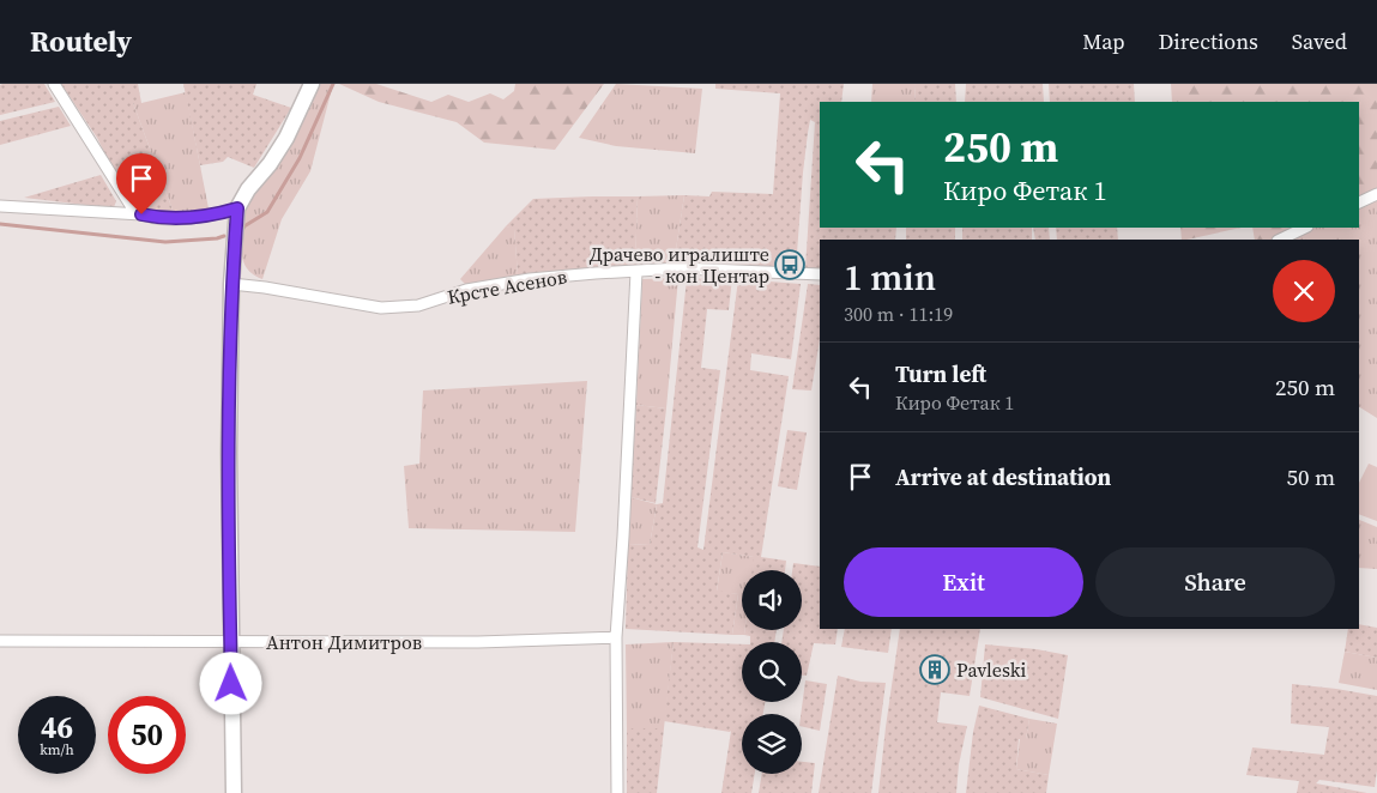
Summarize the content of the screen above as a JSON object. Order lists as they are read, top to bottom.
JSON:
{
  "streets": {
    "street": ["Крсте Асенов", "Антон Димитров"]
  },
  "places": {
    "bus stop": ["Драчево игралиште - кон Центар"],
    "building": ["Pavleski"]
  },
  "page": {
    "header": "Routely",
    "nav": ["Map", "Directions", "Saved"],
    "turn": ["250 m", "Киро Фетак 1"],
    "heading": ["1 min", "300 m · 11:19"],
    "list": [
      {
        "name": "Turn left",
        "note": "Киро Фетак 1",
        "value": "250 m"
      },
      {
        "name": "Arrive at destination",
        "value": "50 m"
      }
    ],
    "buttons": ["Exit", "Share"],
    "speed": "46 km/h",
    "limit": "50"
  }
}
